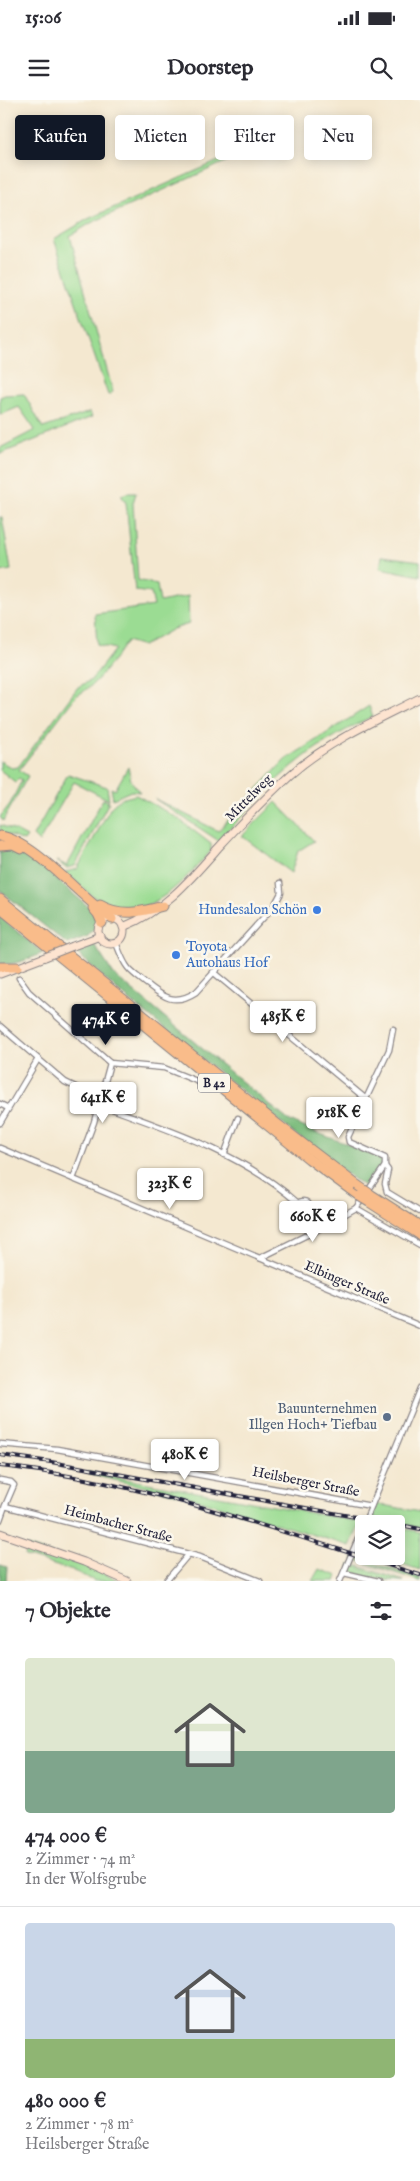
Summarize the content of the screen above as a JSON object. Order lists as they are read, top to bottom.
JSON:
{
  "streets": {
    "highway": ["B 42"],
    "main road": ["Mittelweg"],
    "street": ["Elbinger Straße", "Heilsberger Straße", "Heimbacher Straße"]
  },
  "places": ["Hundesalon Schön", "Toyota Autohaus Hof", "Bauunternehmen Illgen Hoch+ Tiefbau"],
  "page": {
    "status": "15:06",
    "header": "Doorstep",
    "chip": [
      "Kaufen",
      "Mieten",
      "Filter",
      "Neu"
    ],
    "price": [
      "485K €",
      "474K €",
      "641K €",
      "918K €",
      "323K €",
      "660K €",
      "480K €"
    ],
    "heading": "7 Objekte",
    "list": [
      {
        "name": "474 000 €",
        "note": "2 Zimmer · 74 m² · In der Wolfsgrube"
      },
      {
        "name": "480 000 €",
        "note": "2 Zimmer · 78 m² · Heilsberger Straße"
      }
    ]
  }
}
